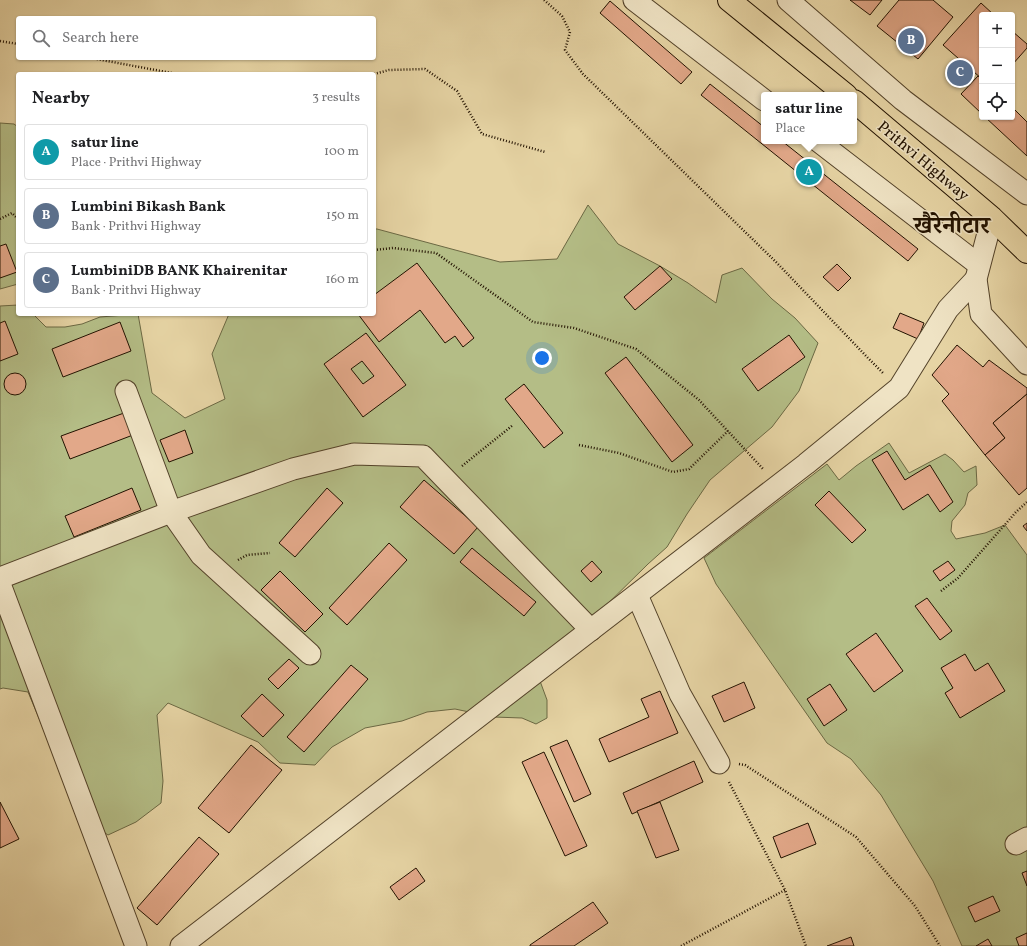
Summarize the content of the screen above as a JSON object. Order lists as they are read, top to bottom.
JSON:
{
  "streets": {
    "highway": ["Prithvi Highway"]
  },
  "districts": ["खैरेनीटार"],
  "page": {
    "map_buttons": ["+", "−"],
    "search": "Search here",
    "pins": ["B", "C", "A"],
    "heading": ["Nearby", "3 results"],
    "popup": ["satur line", "Place"],
    "list": [
      {
        "mark": "A",
        "name": "satur line",
        "note": "Place · Prithvi Highway",
        "value": "100 m"
      },
      {
        "mark": "B",
        "name": "Lumbini Bikash Bank",
        "note": "Bank · Prithvi Highway",
        "value": "150 m"
      },
      {
        "mark": "C",
        "name": "LumbiniDB BANK Khairenitar",
        "note": "Bank · Prithvi Highway",
        "value": "160 m"
      }
    ]
  }
}
